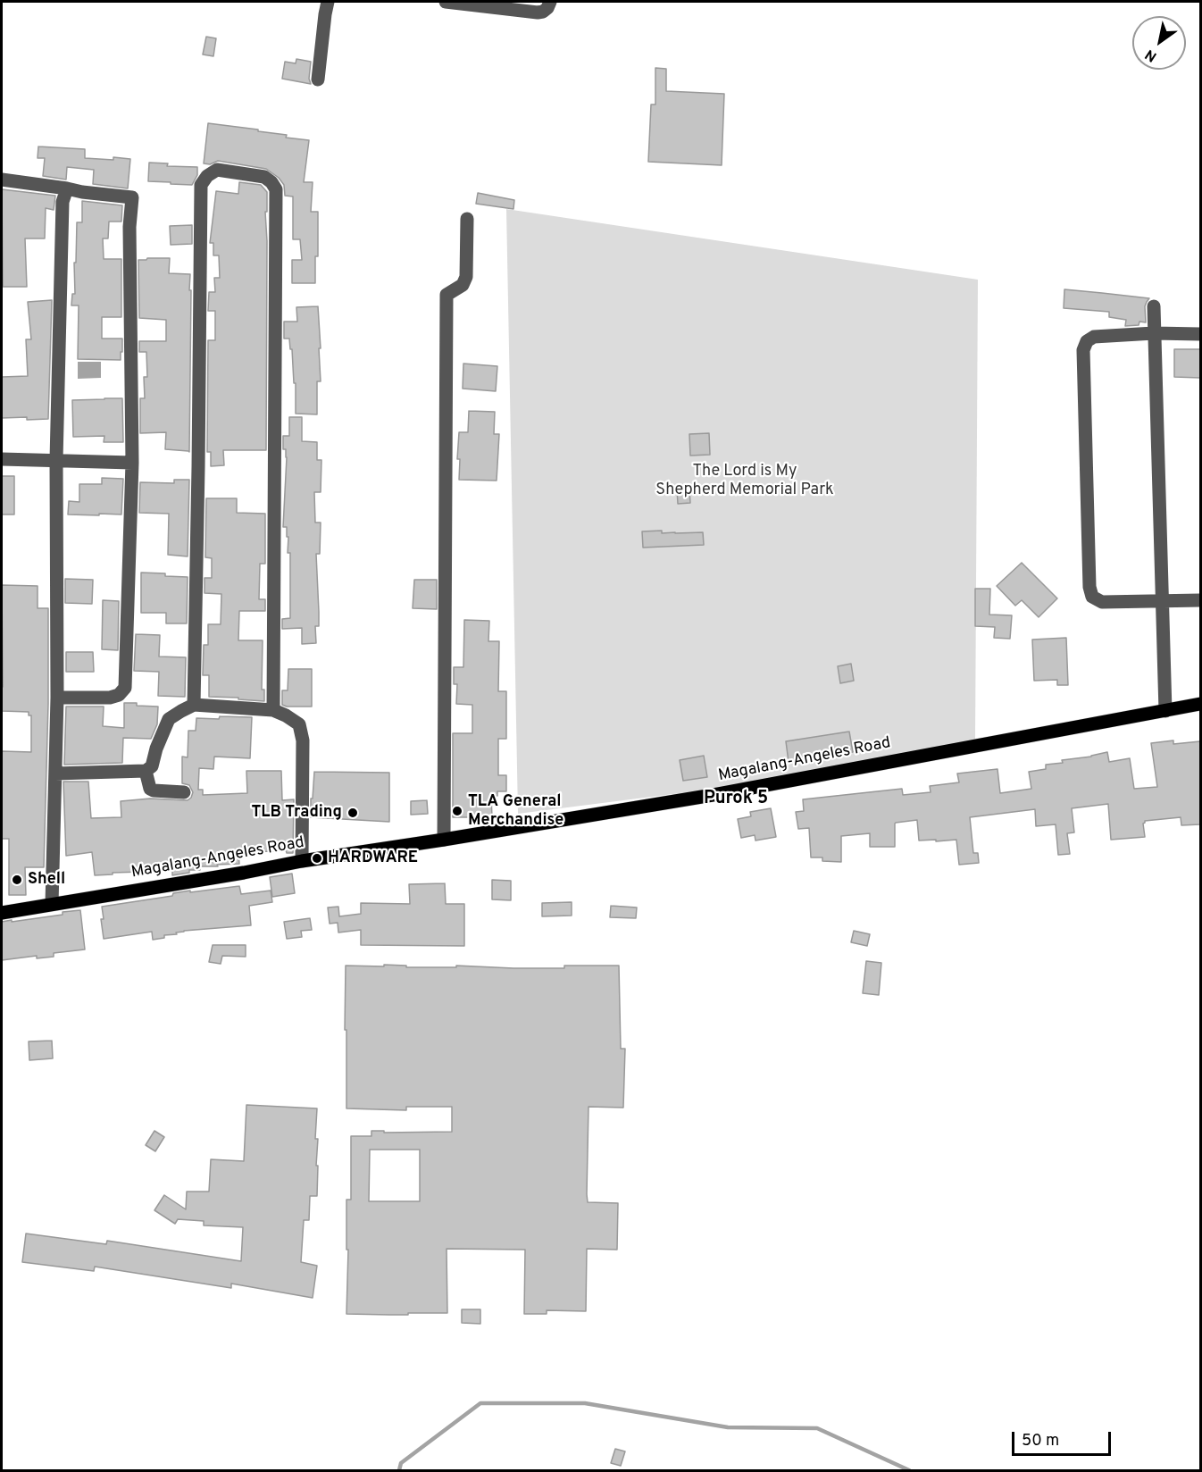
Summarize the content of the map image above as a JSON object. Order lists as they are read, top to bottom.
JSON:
{
  "streets": {
    "main road": ["Magalang-Angeles Road"]
  },
  "districts": ["Purok 5"],
  "parks": ["The Lord is My Shepherd Memorial Park"],
  "places": [
    "TLA General Merchandise",
    "TLB Trading",
    "HARDWARE",
    "Shell"
  ],
  "scale_bar": "50 m",
  "north": "bottom left"
}
